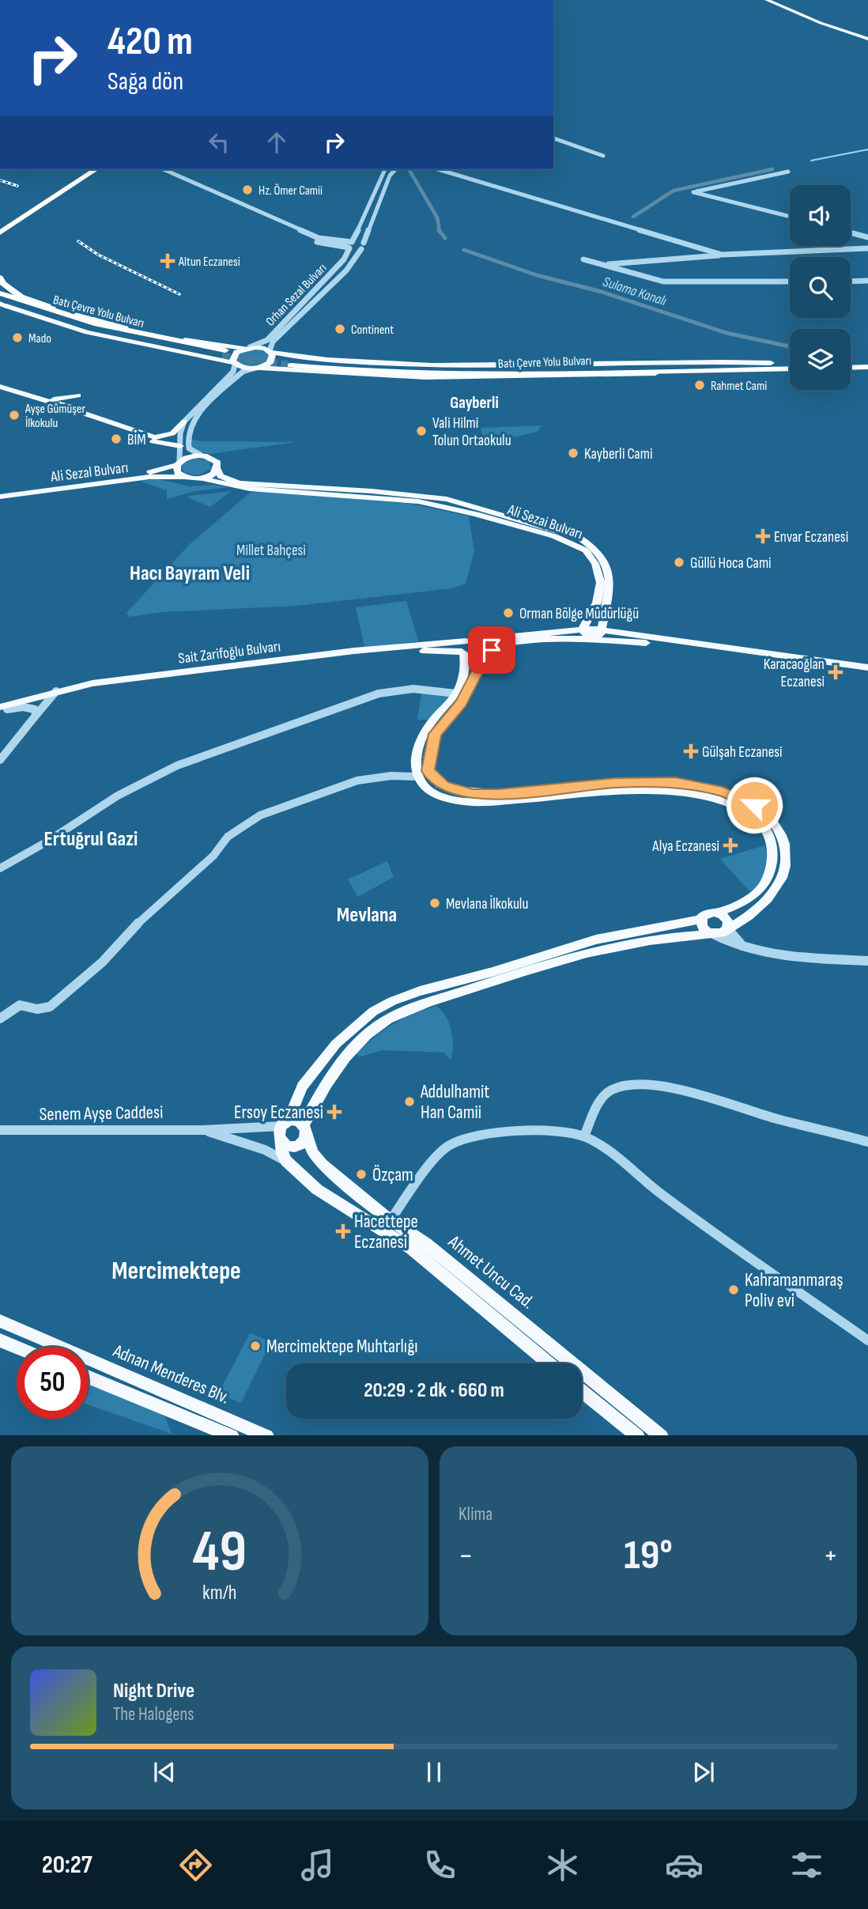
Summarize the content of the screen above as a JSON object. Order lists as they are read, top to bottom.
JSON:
{
  "streets": {
    "highway": ["Batı Çevre Yolu Bulvarı"],
    "main road": [
      "Ali Sezal Bulvarı",
      "Ali Sezai Bulvarı",
      "Sait Zarifoğlu Bulvarı",
      "Ahmet Uncu Cad.",
      "Adnan Menderes Blv."
    ],
    "street": ["Orhan Sezal Bulvarı", "Senem Ayşe Caddesi"]
  },
  "crossings": [
    ["Ali Sezal Bulvarı", "Ali Sezai Bulvarı"],
    ["Ali Sezai Bulvarı", "Sait Zarifoğlu Bulvarı"]
  ],
  "districts": [
    "Gayberli",
    "Hacı Bayram Veli",
    "Ertuğrul Gazi",
    "Mevlana",
    "Mercimektepe"
  ],
  "water": ["Sulama Kanalı"],
  "parks": ["Millet Bahçesi"],
  "places": {
    "other": [
      "Hz. Ömer Camii",
      "Continent",
      "Mado",
      "Rahmet Cami",
      "Ayşe Gümüşer İlkokulu",
      "Vali Hilmi Tolun Ortaokulu",
      "BİM",
      "Kayberli Cami",
      "Güllü Hoca Cami",
      "Orman Bölge Müdürlüğü",
      "Mevlana İlkokulu",
      "Addulhamit Han Camii",
      "Özçam",
      "Kahramanmaraş Poliv evi",
      "Mercimektepe Muhtarlığı"
    ],
    "health": [
      "Altun Eczanesi",
      "Envar Eczanesi",
      "Karacaoğlan Eczanesi",
      "Gülşah Eczanesi",
      "Alya Eczanesi",
      "Ersoy Eczanesi",
      "Hacettepe Eczanesi"
    ]
  },
  "page": {
    "turn": ["420 m", "Sağa dön"],
    "limit": "50",
    "trip": "20:29 · 2 dk · 660 m",
    "tile": "Klima",
    "heat": ["−", "19°", "+"],
    "song": ["Night Drive", "The Halogens"],
    "tabs": "20:27",
    "gauge": ["49", "km/h"]
  }
}
